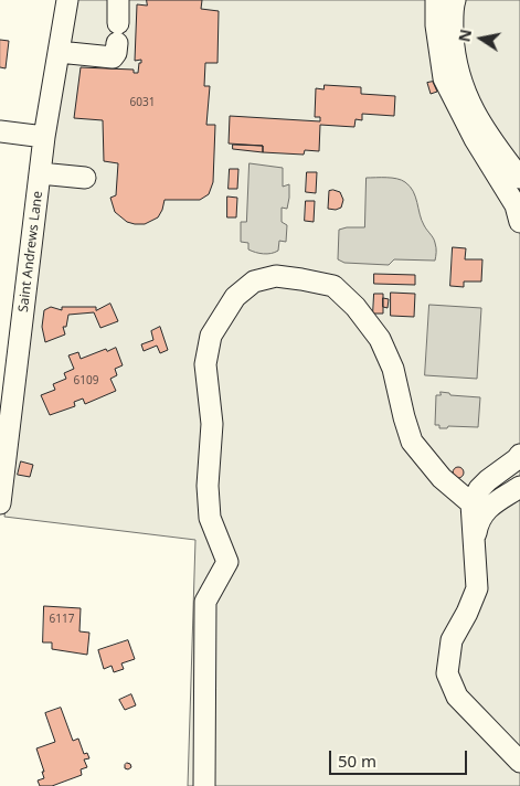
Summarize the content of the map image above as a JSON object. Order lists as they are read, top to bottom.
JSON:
{
  "streets": {
    "street": ["Saint Andrews Lane"]
  },
  "house_numbers": ["6031", "6109", "6117"],
  "scale_bar": "50 m",
  "north": "left"
}
